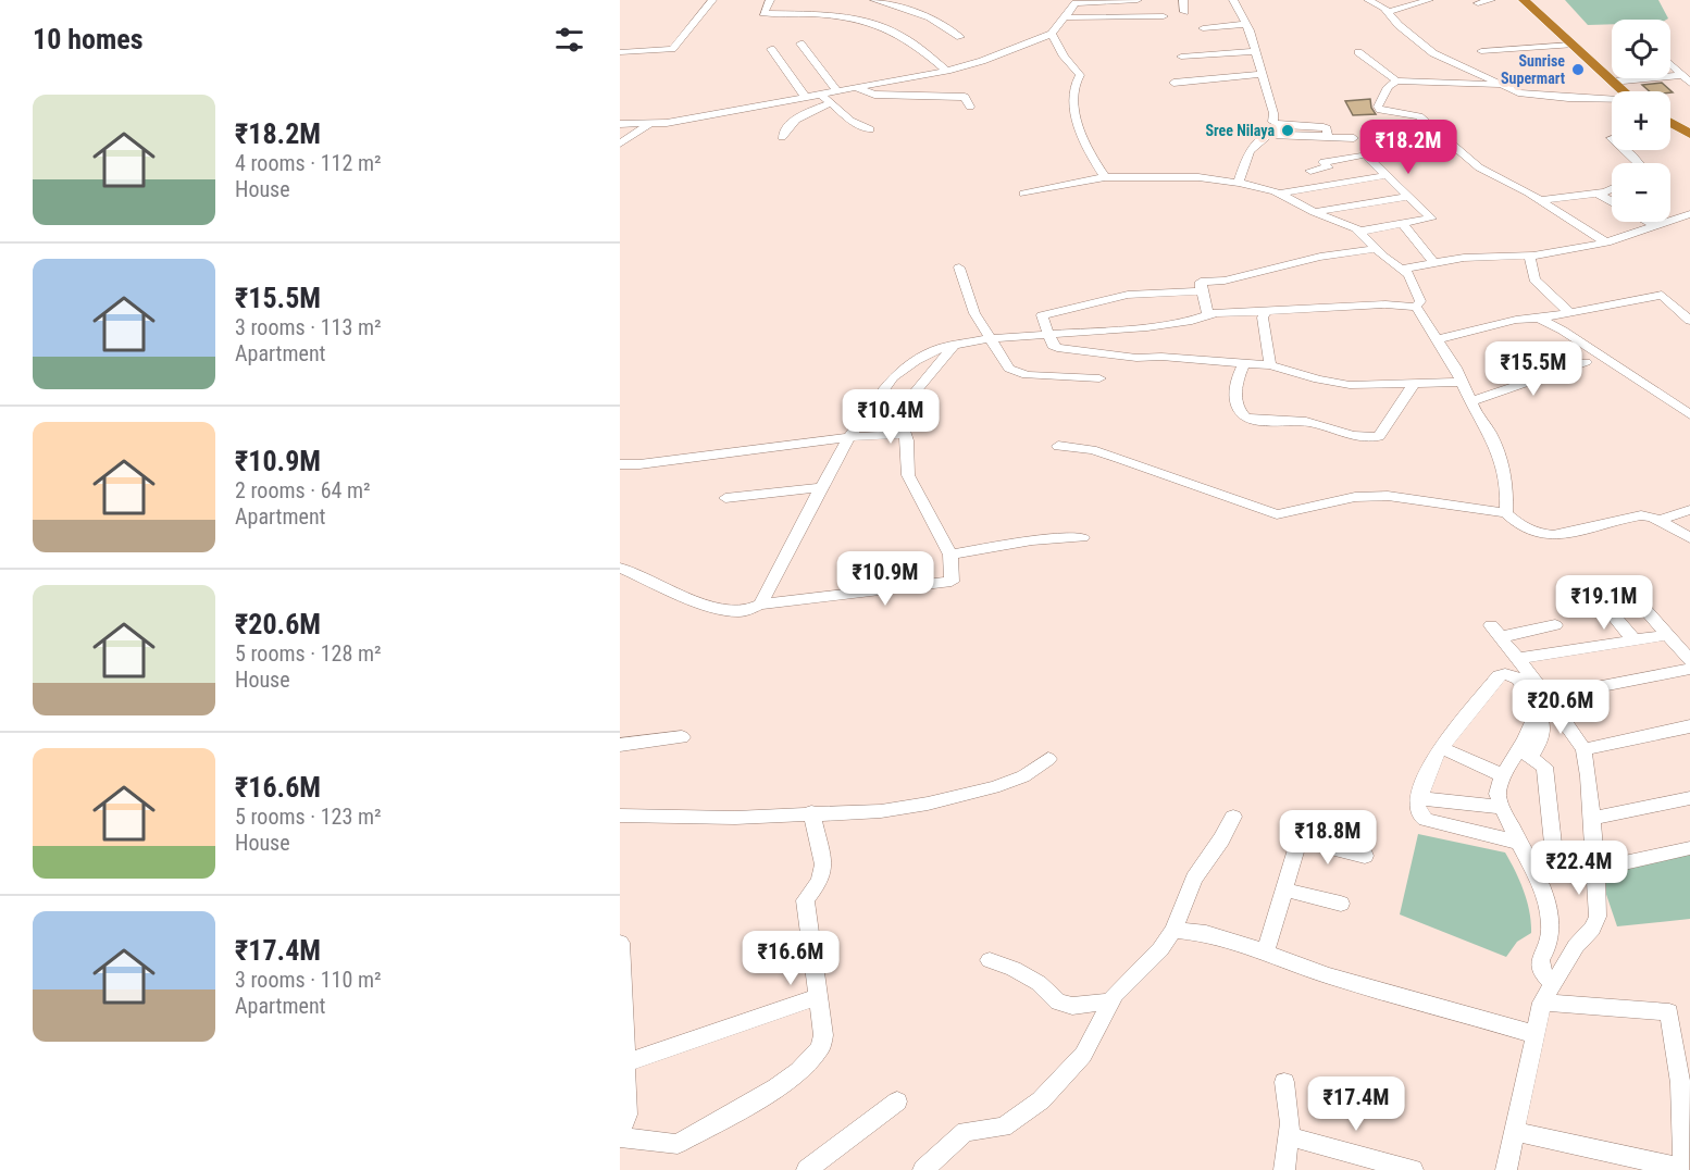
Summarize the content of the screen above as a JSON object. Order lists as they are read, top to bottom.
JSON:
{
  "places": ["Sunrise Supermart", "Sree Nilaya"],
  "page": {
    "heading": "10 homes",
    "map_buttons": ["+", "−"],
    "list": [
      {
        "name": "₹18.2M",
        "note": "4 rooms · 112 m² · House"
      },
      {
        "name": "₹15.5M",
        "note": "3 rooms · 113 m² · Apartment"
      },
      {
        "name": "₹10.9M",
        "note": "2 rooms · 64 m² · Apartment"
      },
      {
        "name": "₹20.6M",
        "note": "5 rooms · 128 m² · House"
      },
      {
        "name": "₹16.6M",
        "note": "5 rooms · 123 m² · House"
      },
      {
        "name": "₹17.4M",
        "note": "3 rooms · 110 m² · Apartment"
      }
    ],
    "price": [
      "₹18.2M",
      "₹15.5M",
      "₹10.4M",
      "₹10.9M",
      "₹19.1M",
      "₹20.6M",
      "₹18.8M",
      "₹22.4M",
      "₹16.6M",
      "₹17.4M"
    ]
  }
}
